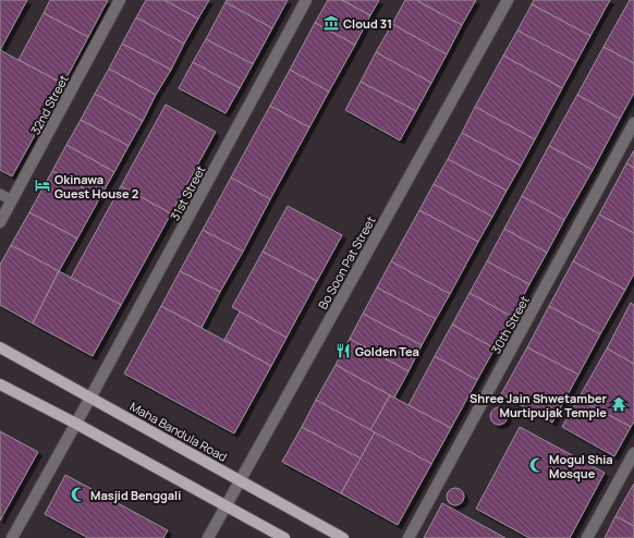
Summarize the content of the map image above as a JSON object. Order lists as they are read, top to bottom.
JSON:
{
  "streets": {
    "main road": ["Maha Bandula Road"],
    "street": [
      "32nd Street",
      "31st Street",
      "Bo Soon Pat Street",
      "30th Street"
    ]
  },
  "crossings": [
    ["31st Street", "Maha Bandula Road"],
    ["Bo Soon Pat Street", "Maha Bandula Road"]
  ],
  "places": {
    "museum": ["Cloud 31"],
    "hotel": ["Okinawa Guest House 2"],
    "restaurant": ["Golden Tea"],
    "temple": ["Shree Jain Shwetamber Murtipujak Temple"],
    "mosque": ["Mogul Shia Mosque", "Masjid Benggali"]
  }
}
